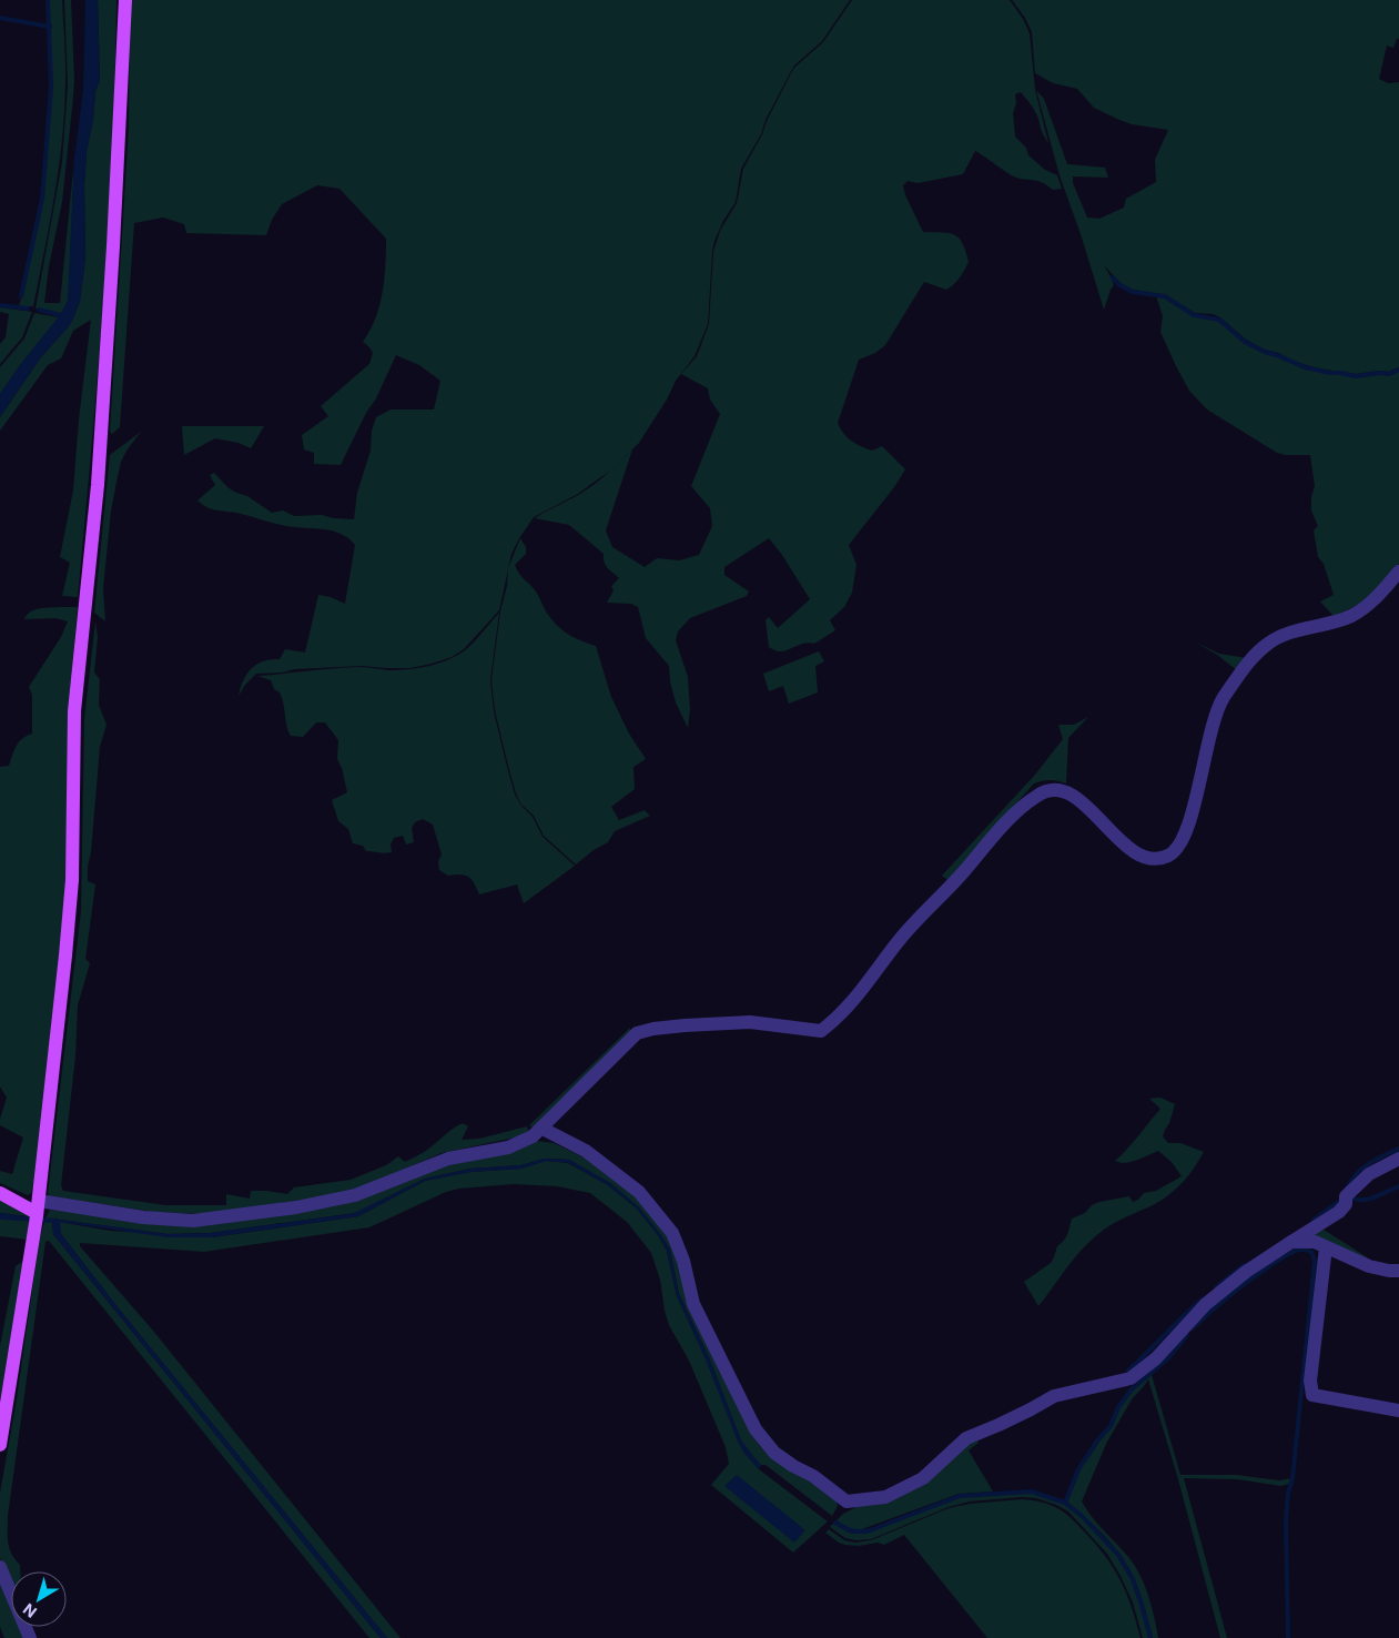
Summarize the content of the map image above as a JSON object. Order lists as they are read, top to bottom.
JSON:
{
  "north": "bottom left"
}
